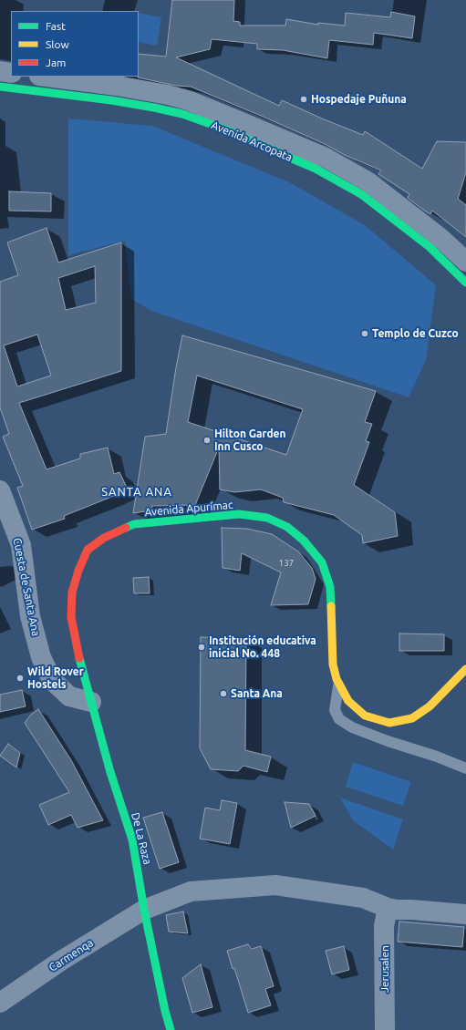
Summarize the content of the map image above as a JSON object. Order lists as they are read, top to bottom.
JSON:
{
  "streets": {
    "main road": ["Avenida Arcopata", "Avenida Apurímac", "De La Raza"],
    "street": ["Cuesta de Santa Ana", "Carmenqa", "Jerusalen"]
  },
  "crossings": [
    ["Avenida Apurímac", "De La Raza"],
    ["Cuesta de Santa Ana", "De La Raza"],
    ["De La Raza", "Carmenqa"],
    ["Carmenqa", "Jerusalen"]
  ],
  "districts": ["SANTA ANA"],
  "places": [
    "Hospedaje Puñuna",
    "Templo de Cuzco",
    "Hilton Garden Inn Cusco",
    "Institución educativa inicial No. 448",
    "Wild Rover Hostels",
    "Santa Ana"
  ],
  "house_numbers": ["137"],
  "legend": ["Fast", "Slow", "Jam"]
}
